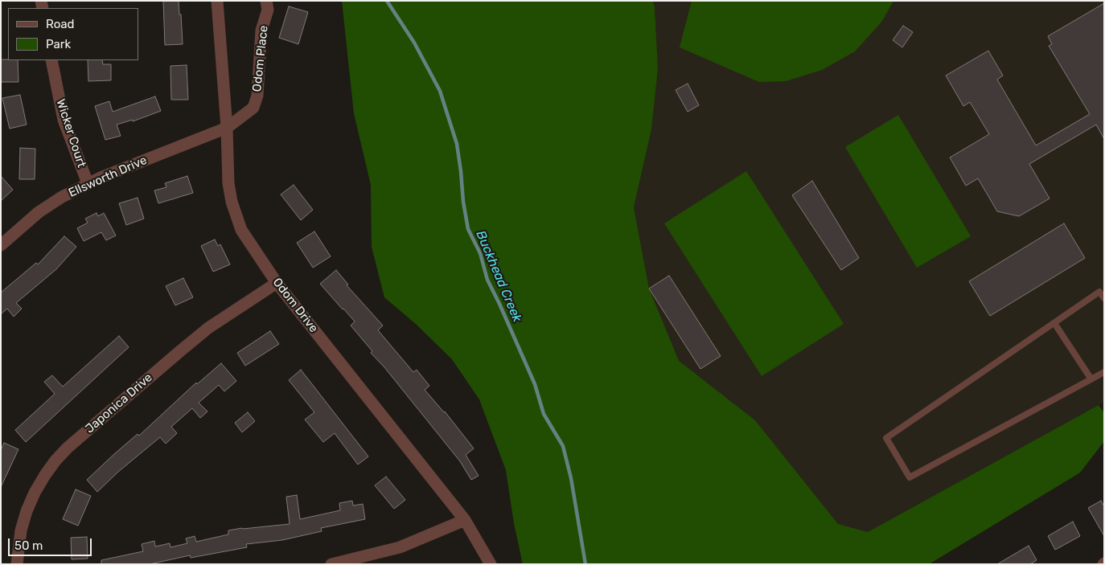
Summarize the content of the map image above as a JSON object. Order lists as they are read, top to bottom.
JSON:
{
  "streets": {
    "street": [
      "Odom Place",
      "Wicker Court",
      "Ellsworth Drive",
      "Odom Drive",
      "Japonica Drive"
    ]
  },
  "crossings": [
    ["Odom Place", "Ellsworth Drive"],
    ["Odom Place", "Odom Drive"],
    ["Wicker Court", "Ellsworth Drive"],
    ["Ellsworth Drive", "Odom Drive"],
    ["Odom Drive", "Japonica Drive"]
  ],
  "water": ["Buckhead Creek"],
  "legend": ["Road", "Park"],
  "scale_bar": "50 m"
}
